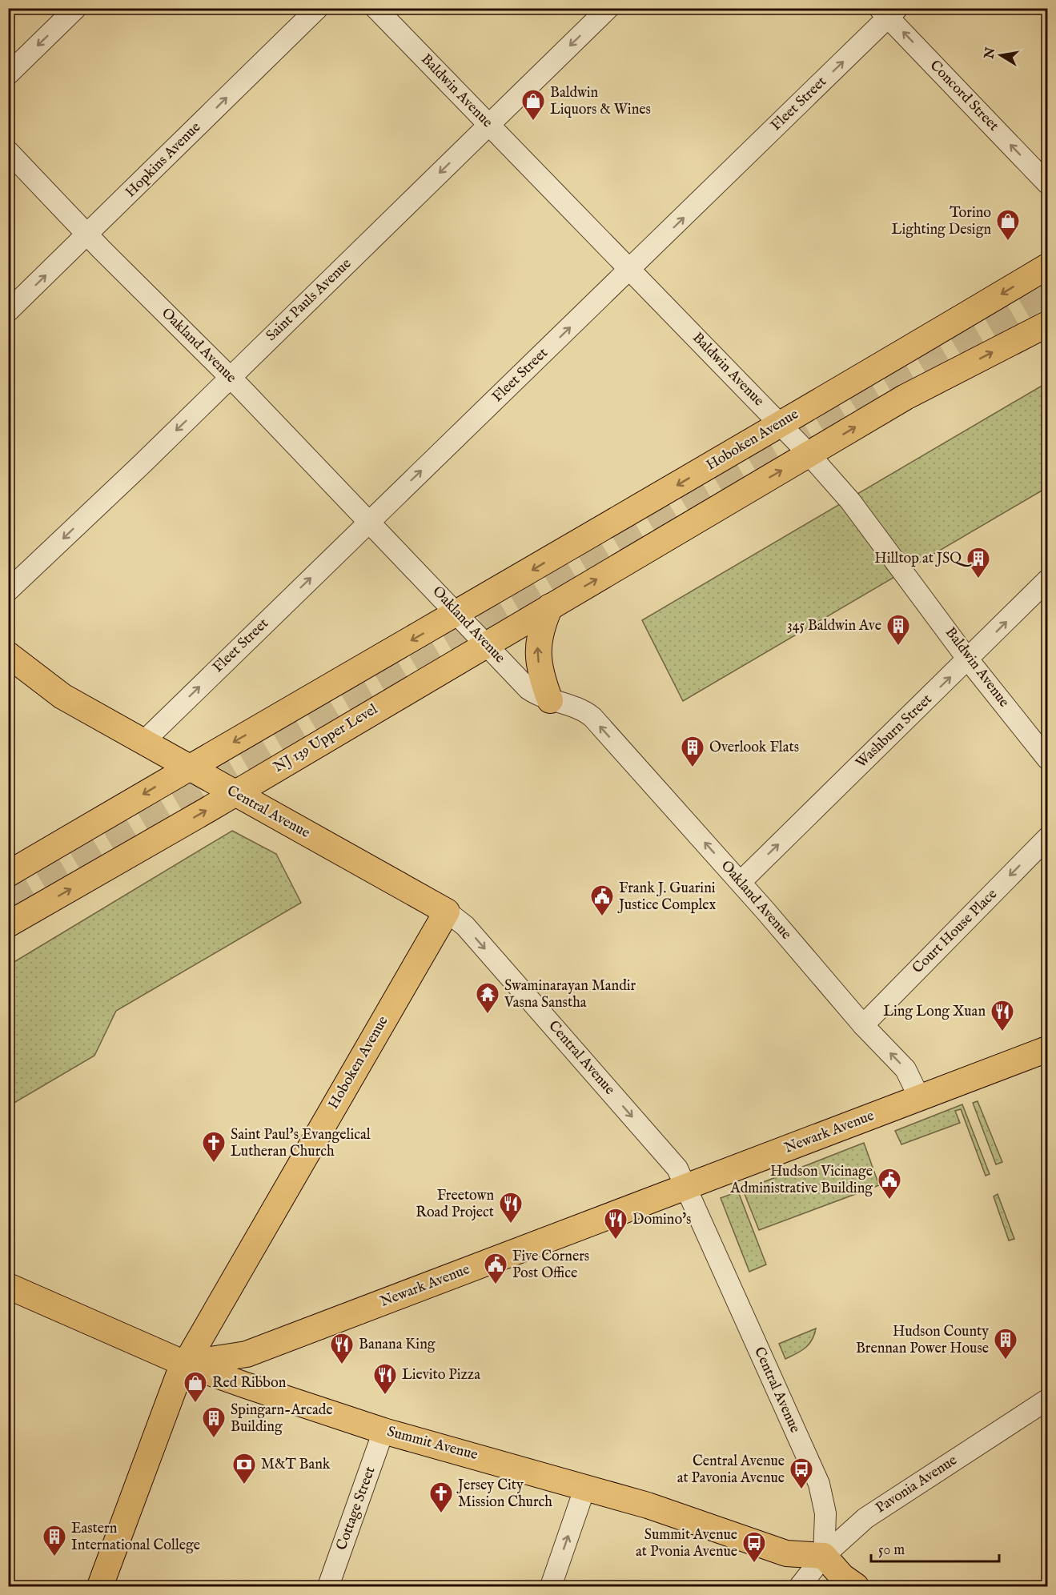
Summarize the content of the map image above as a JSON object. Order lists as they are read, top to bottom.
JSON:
{
  "streets": {
    "main road": [
      "Hoboken Avenue",
      "NJ 139 Upper Level",
      "Central Avenue",
      "Newark Avenue",
      "Summit Avenue"
    ],
    "street": [
      "Baldwin Avenue",
      "Concord Street",
      "Fleet Street",
      "Hopkins Avenue",
      "Saint Pauls Avenue",
      "Oakland Avenue",
      "Washburn Street",
      "Court House Place",
      "Pavonia Avenue",
      "Cottage Street"
    ]
  },
  "crossings": [
    ["Baldwin Avenue", "Fleet Street"],
    ["Baldwin Avenue", "Saint Pauls Avenue"],
    ["Baldwin Avenue", "Hoboken Avenue"],
    ["Baldwin Avenue", "Washburn Street"],
    ["Baldwin Avenue", "NJ 139 Upper Level"],
    ["Concord Street", "Fleet Street"],
    ["Fleet Street", "Oakland Avenue"],
    ["Fleet Street", "Central Avenue"],
    ["Hopkins Avenue", "Oakland Avenue"],
    ["Saint Pauls Avenue", "Oakland Avenue"],
    ["Oakland Avenue", "Hoboken Avenue"],
    ["Oakland Avenue", "Washburn Street"],
    ["Oakland Avenue", "NJ 139 Upper Level"],
    ["Oakland Avenue", "Court House Place"],
    ["Oakland Avenue", "Newark Avenue"],
    ["Hoboken Avenue", "Central Avenue"],
    ["Hoboken Avenue", "Newark Avenue"],
    ["Hoboken Avenue", "Summit Avenue"],
    ["NJ 139 Upper Level", "Central Avenue"],
    ["Central Avenue", "Newark Avenue"],
    ["Central Avenue", "Summit Avenue"],
    ["Central Avenue", "Pavonia Avenue"],
    ["Newark Avenue", "Summit Avenue"],
    ["Summit Avenue", "Pavonia Avenue"],
    ["Summit Avenue", "Cottage Street"]
  ],
  "one_way": [
    "Concord Street",
    "Fleet Street",
    "Hopkins Avenue",
    "Saint Pauls Avenue",
    "Washburn Street",
    "Court House Place"
  ],
  "places": {
    "shop": ["Baldwin Liquors & Wines", "Torino Lighting Design", "Red Ribbon"],
    "building": [
      "Hilltop at JSQ",
      "345 Baldwin Ave",
      "Overlook Flats",
      "Hudson County Brennan Power House",
      "Spingarn-Arcade Building",
      "Eastern International College"
    ],
    "public building": ["Frank J. Guarini Justice Complex", "Hudson Vicinage Administrative Building", "Five Corners Post Office"],
    "temple": ["Swaminarayan Mandir Vasna Sanstha"],
    "restaurant": [
      "Ling Long Xuan",
      "Freetown Road Project",
      "Domino's",
      "Banana King",
      "Lievito Pizza"
    ],
    "church": ["Saint Paul's Evangelical Lutheran Church", "Jersey City Mission Church"],
    "bank": ["M&T Bank"],
    "bus stop": ["Central Avenue at Pavonia Avenue", "Summit Avenue at Pvonia Avenue"]
  },
  "scale_bar": "50 m",
  "north": "left"
}
